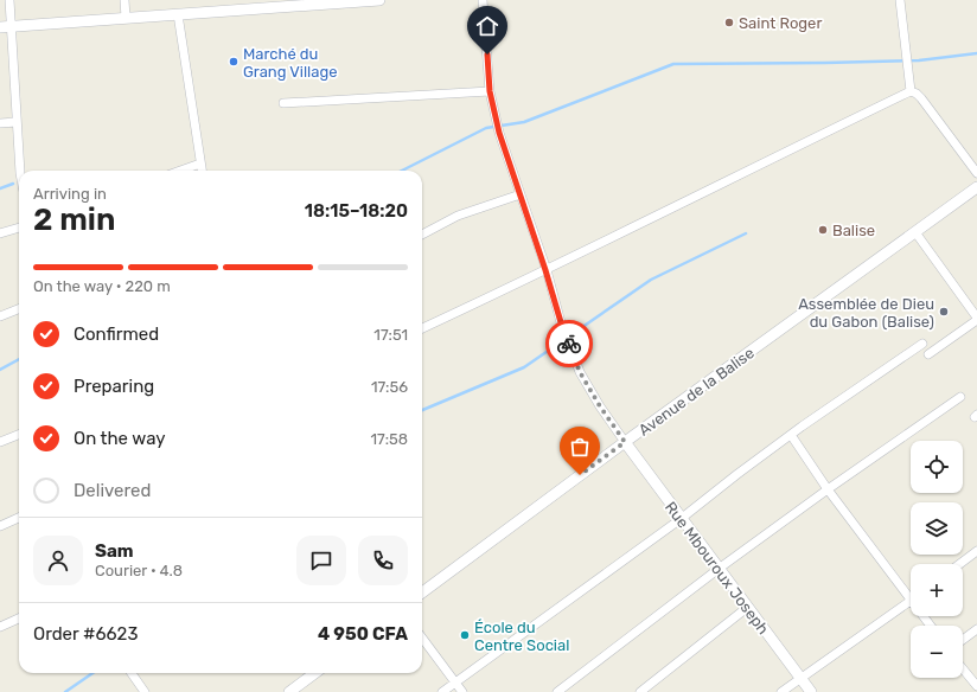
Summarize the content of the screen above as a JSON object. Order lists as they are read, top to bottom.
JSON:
{
  "streets": {
    "street": ["Avenue de la Balise", "Rue Mbouroux Joseph"]
  },
  "crossings": [
    ["Avenue de la Balise", "Rue Mbouroux Joseph"]
  ],
  "places": [
    "Saint Roger",
    "Marché du Grang Village",
    "Balise",
    "Assemblée de Dieu du Gabon (Balise)",
    "École du Centre Social"
  ],
  "page": {
    "heading": ["2 min", "Arriving in", "18:15–18:20"],
    "panel": [
      "Sam",
      "Courier · 4.8",
      "Order #6623",
      "4 950 CFA"
    ],
    "bar": "On the way · 220 m",
    "list": [
      ["Confirmed", "17:51"],
      ["Preparing", "17:56"],
      ["On the way", "17:58"],
      "Delivered"
    ],
    "map_buttons": ["+", "−"]
  }
}
